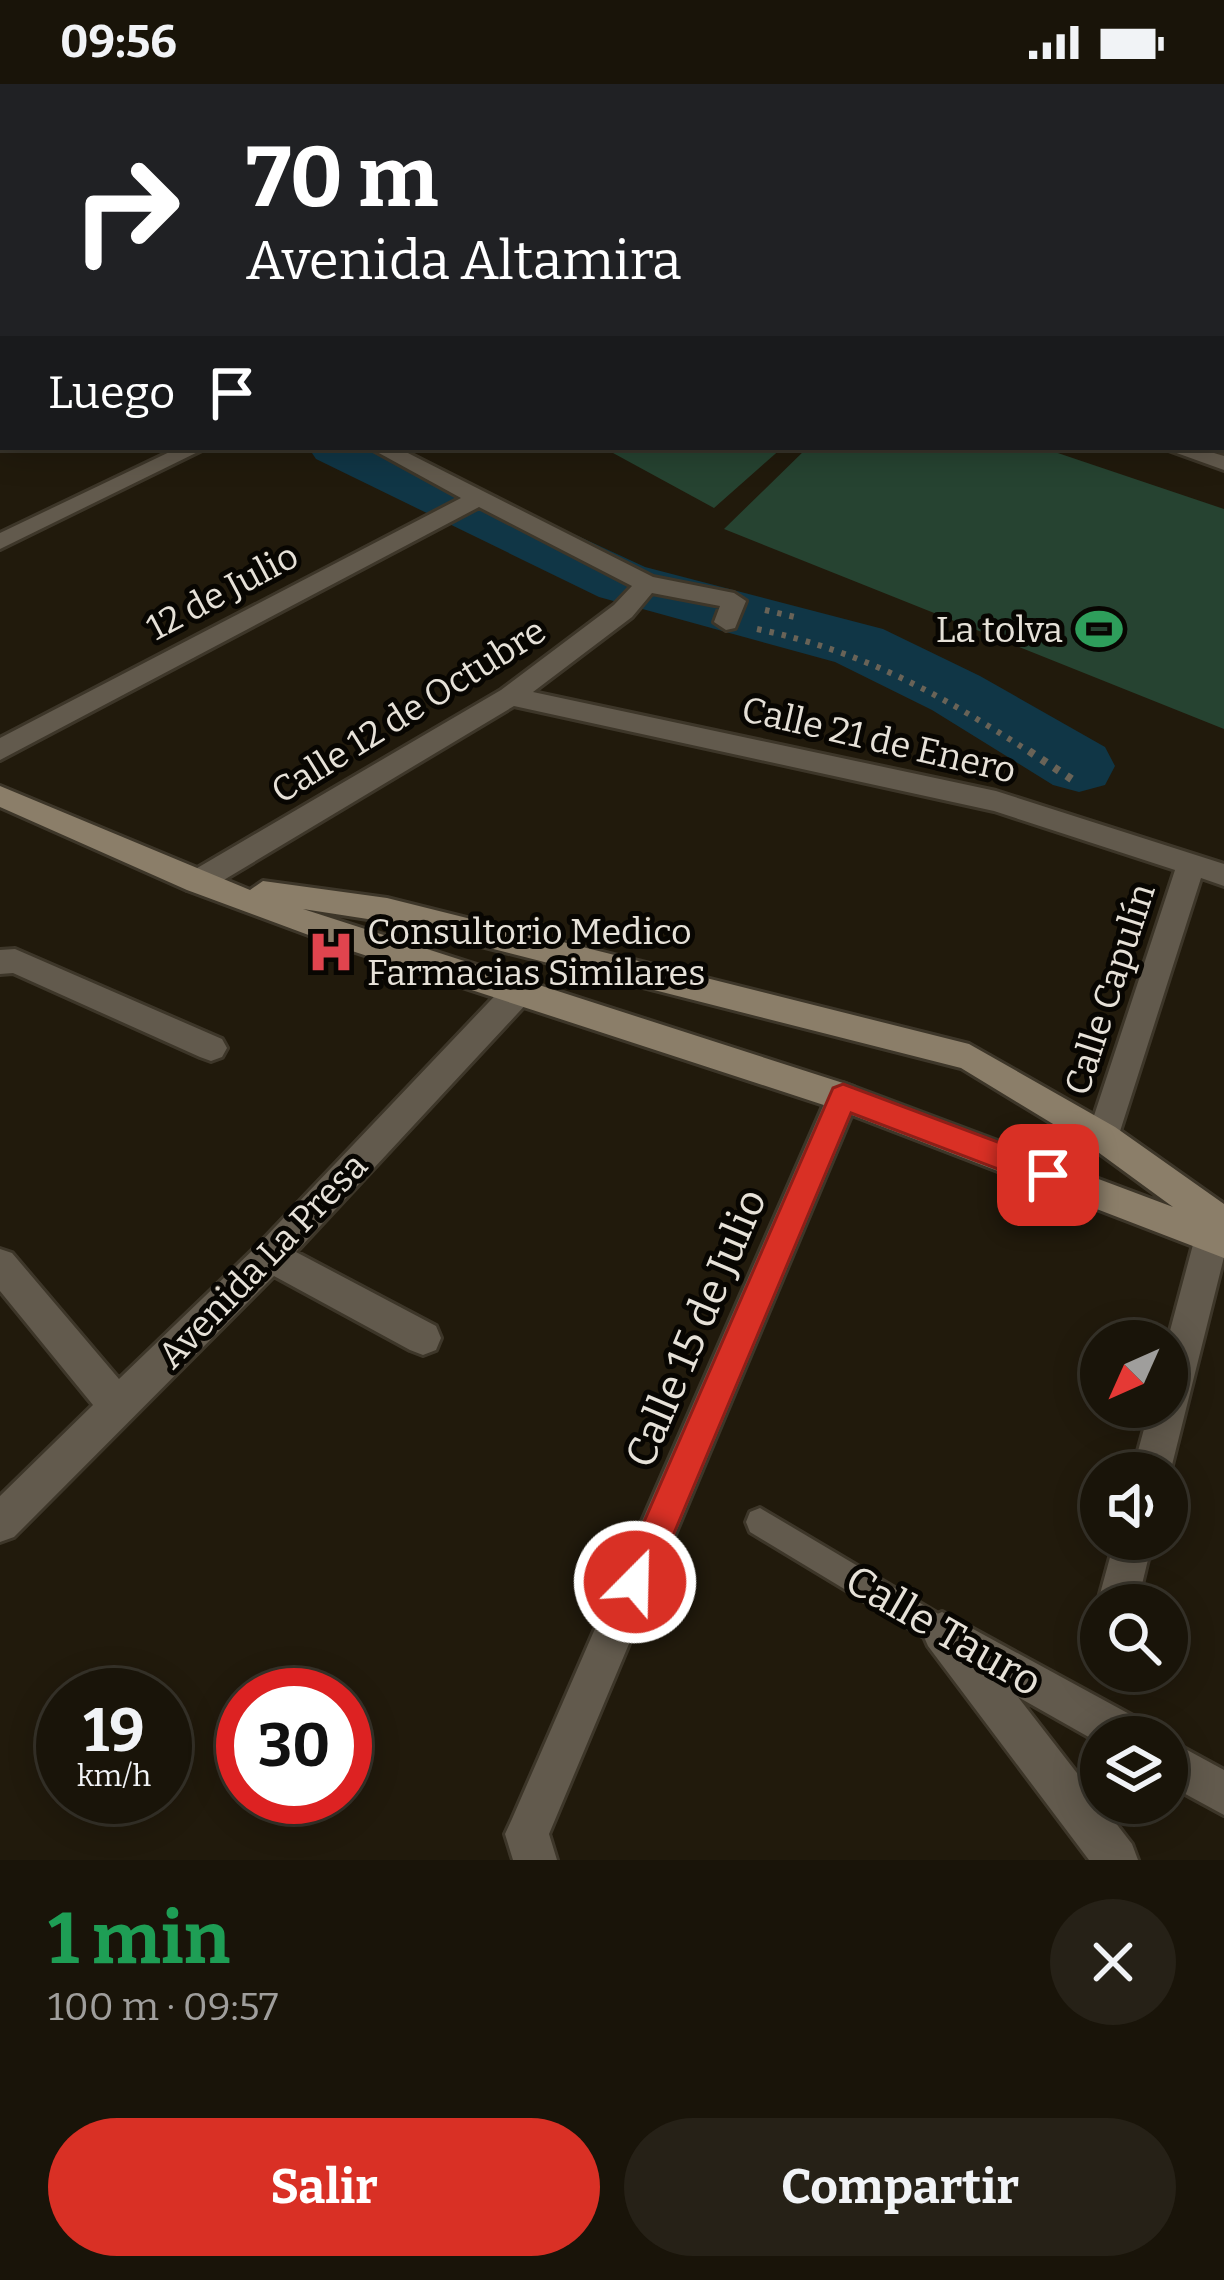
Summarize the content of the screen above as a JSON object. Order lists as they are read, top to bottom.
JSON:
{
  "streets": {
    "street": [
      "12 de Julio",
      "Calle 12 de Octubre",
      "Calle 21 de Enero",
      "Calle Capulín",
      "Avenida La Presa",
      "Calle 15 de Julio",
      "Calle Tauro"
    ]
  },
  "crossings": [
    ["Calle 12 de Octubre", "Calle 21 de Enero"],
    ["Calle 21 de Enero", "Calle Capulín"]
  ],
  "places": {
    "sports": ["La tolva"],
    "hospital": ["Consultorio Medico Farmacias Similares"]
  },
  "north": "bottom left",
  "page": {
    "status": "09:56",
    "turn": ["70 m", "Avenida Altamira"],
    "then": "Luego",
    "speed": "19 km/h",
    "limit": "30",
    "heading": ["1 min", "100 m · 09:57"],
    "buttons": ["Salir", "Compartir"]
  }
}
